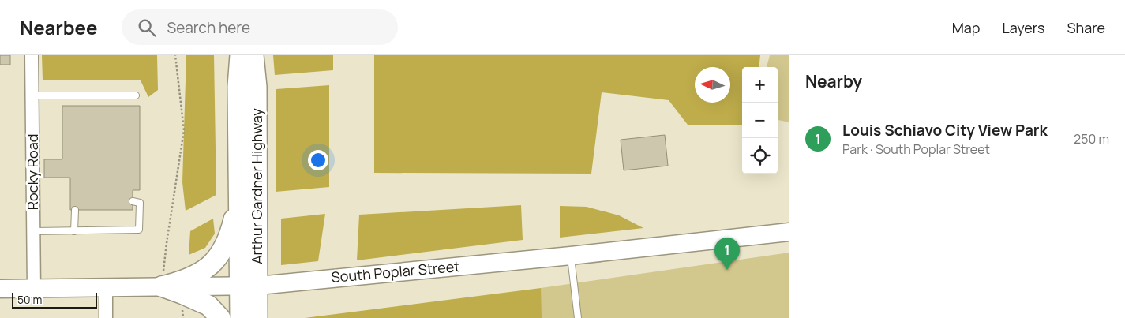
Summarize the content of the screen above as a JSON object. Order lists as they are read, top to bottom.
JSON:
{
  "streets": {
    "main road": ["Arthur Gardner Highway"],
    "street": ["Rocky Road", "South Poplar Street"]
  },
  "crossings": [
    ["Rocky Road", "South Poplar Street"],
    ["Arthur Gardner Highway", "South Poplar Street"]
  ],
  "scale_bar": "50 m",
  "north": "left",
  "page": {
    "header": "Nearbee",
    "search": "Search here",
    "nav": ["Map", "Layers", "Share"],
    "heading": "Nearby",
    "map_buttons": ["+", "−"],
    "list": [
      {
        "mark": "1",
        "name": "Louis Schiavo City View Park",
        "note": "Park · South Poplar Street",
        "value": "250 m"
      }
    ],
    "pins": "1",
    "scale": "50 m"
  }
}
